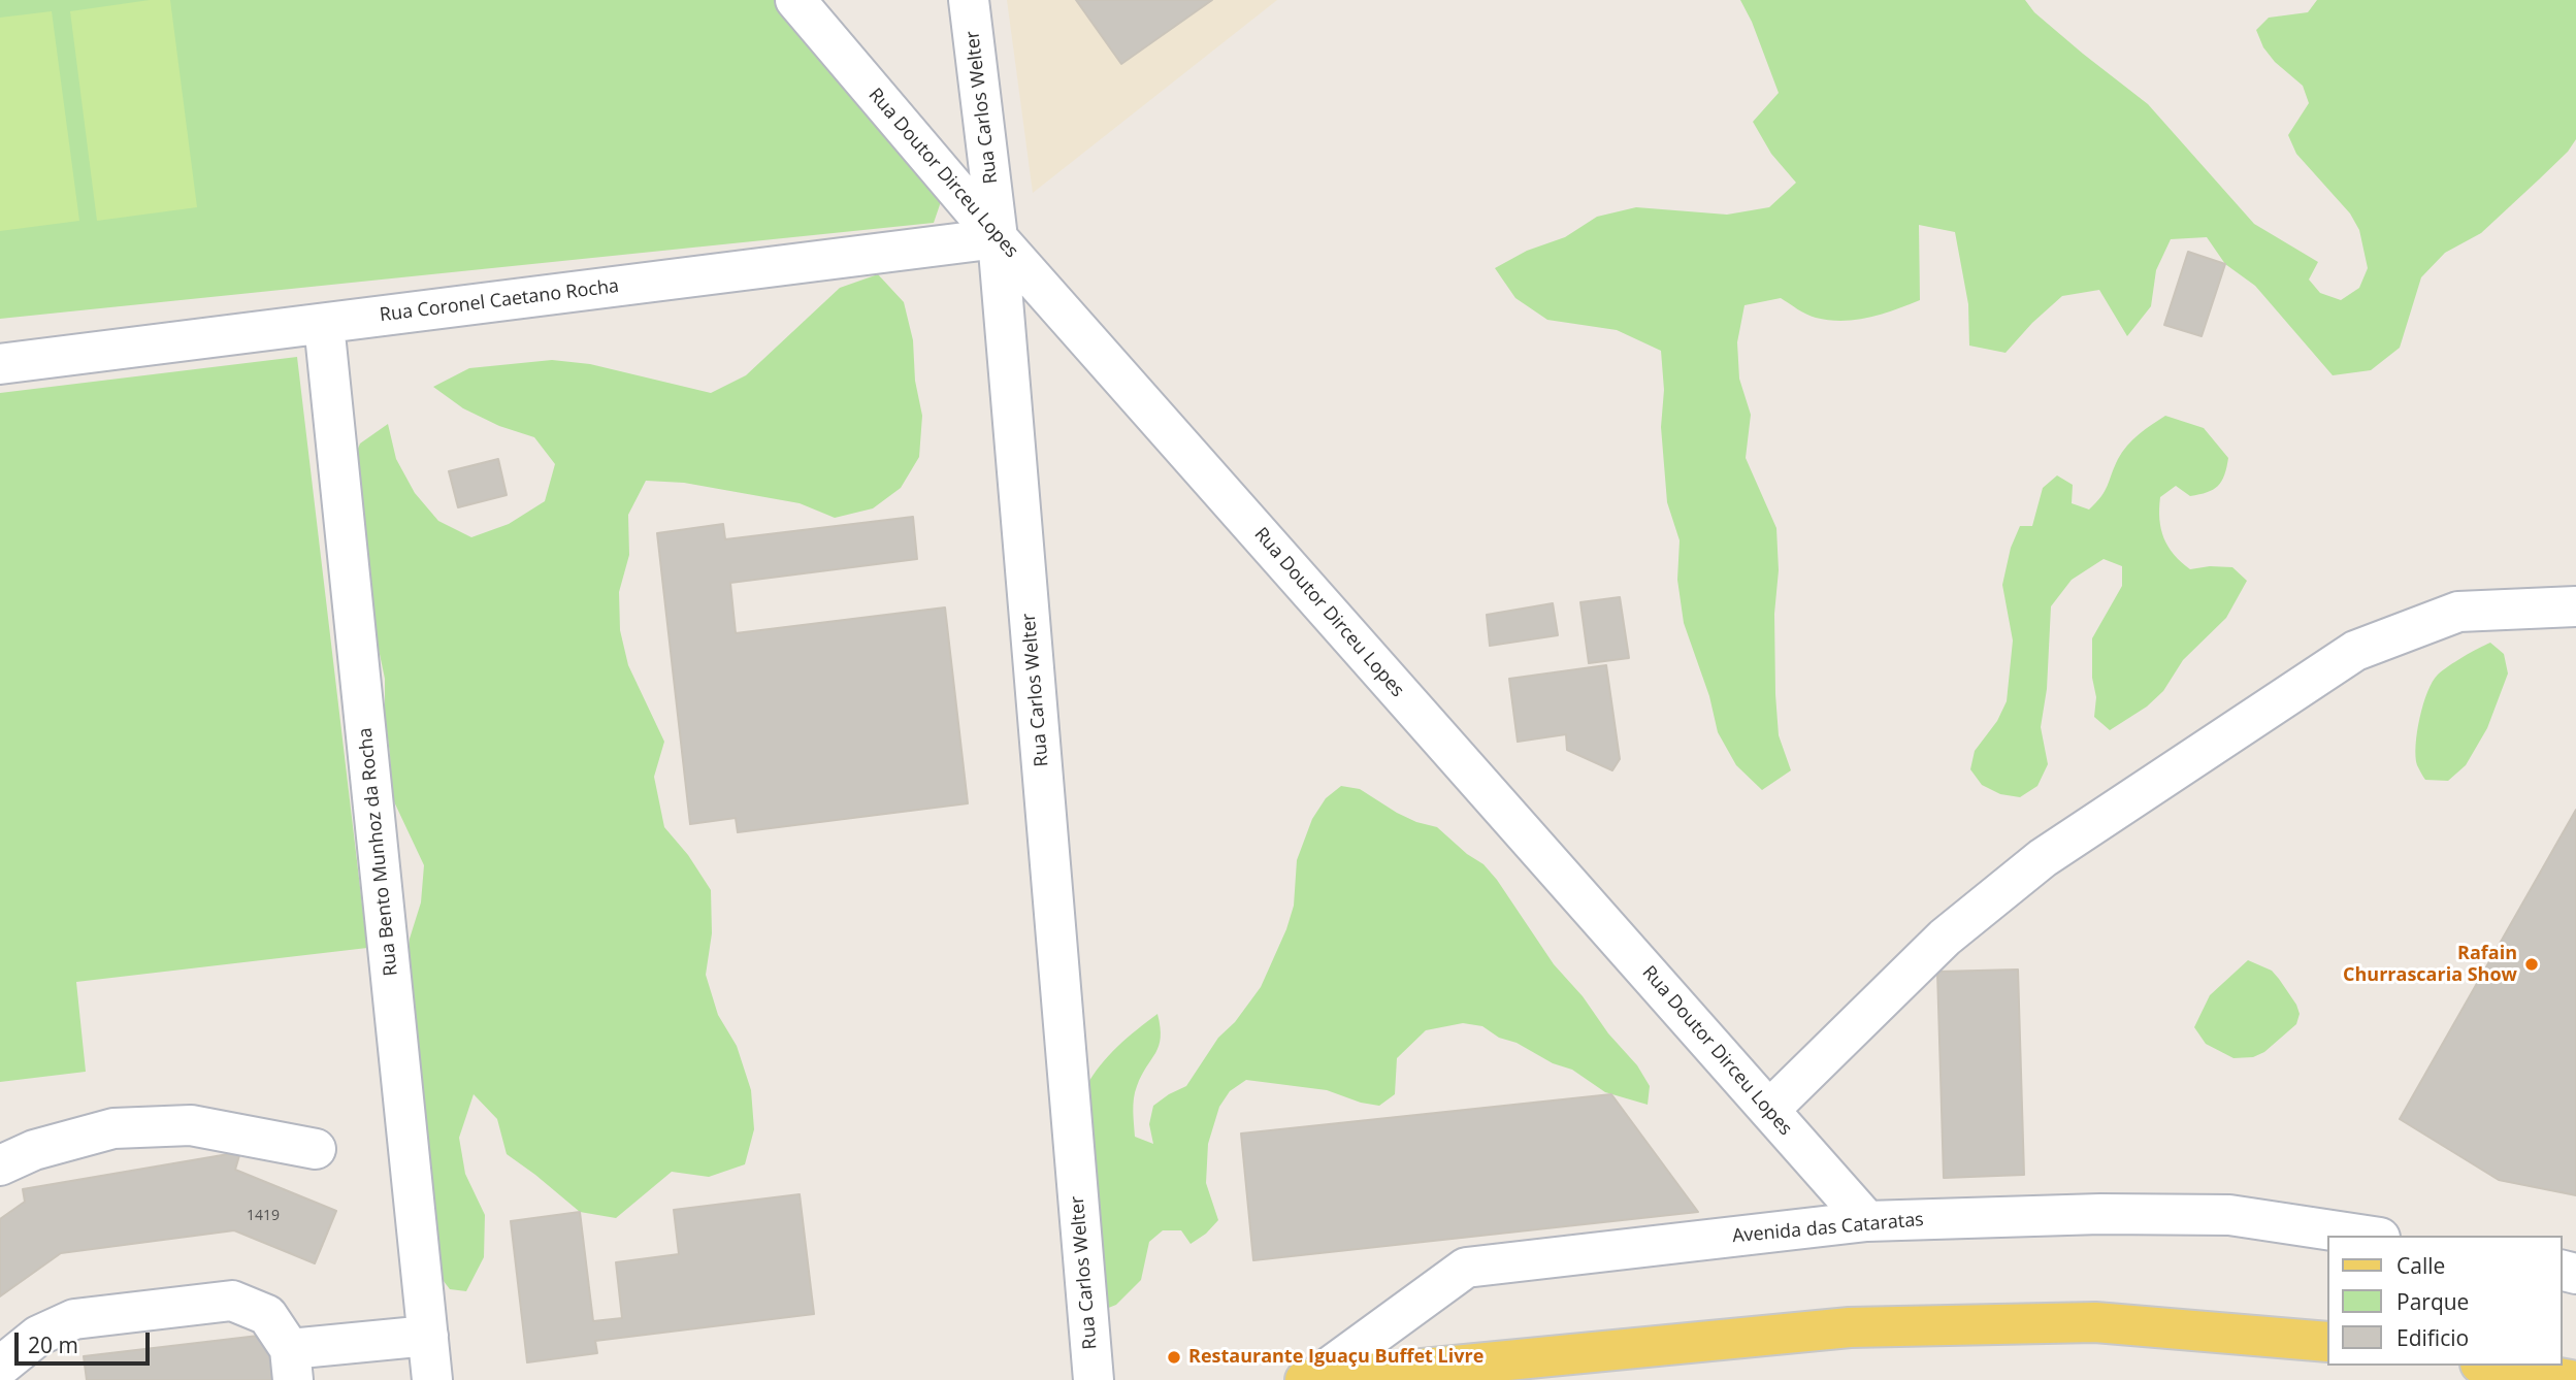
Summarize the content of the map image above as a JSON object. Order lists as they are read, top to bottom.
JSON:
{
  "streets": {
    "main road": ["Avenida das Cataratas"],
    "street": [
      "Rua Carlos Welter",
      "Rua Doutor Dirceu Lopes",
      "Rua Coronel Caetano Rocha",
      "Rua Bento Munhoz da Rocha"
    ]
  },
  "crossings": [
    ["Rua Carlos Welter", "Rua Doutor Dirceu Lopes"],
    ["Rua Carlos Welter", "Rua Coronel Caetano Rocha"],
    ["Rua Doutor Dirceu Lopes", "Rua Coronel Caetano Rocha"],
    ["Rua Doutor Dirceu Lopes", "Avenida das Cataratas"],
    ["Rua Coronel Caetano Rocha", "Rua Bento Munhoz da Rocha"]
  ],
  "places": ["Rafain Churrascaria Show", "Restaurante Iguaçu Buffet Livre"],
  "house_numbers": ["1419"],
  "legend": ["Calle", "Parque", "Edificio"],
  "scale_bar": "20 m"
}
